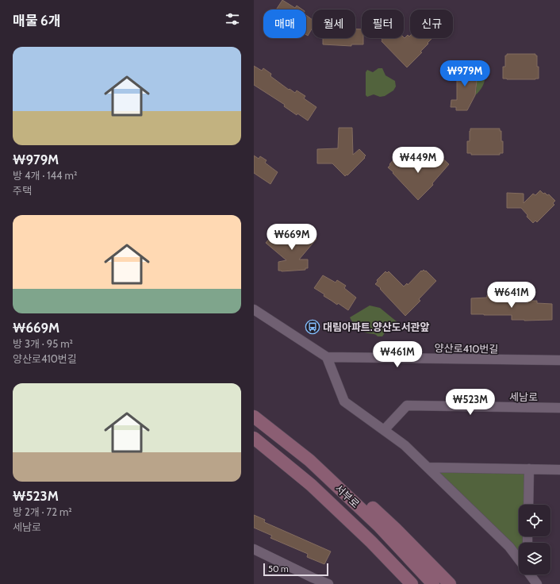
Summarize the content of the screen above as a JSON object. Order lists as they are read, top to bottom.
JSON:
{
  "streets": {
    "main road": ["서부로"],
    "street": ["양산로410번길", "세남로"]
  },
  "places": {
    "bus stop": ["대림아파트.양산도서관앞"]
  },
  "scale_bar": "50 m",
  "page": {
    "heading": "매물 6개",
    "chip": [
      "매매",
      "월세",
      "필터",
      "신규"
    ],
    "list": [
      {
        "name": "₩979M",
        "note": "방 4개 · 144 m² · 주택"
      },
      {
        "name": "₩669M",
        "note": "방 3개 · 95 m² · 양산로410번길"
      },
      {
        "name": "₩523M",
        "note": "방 2개 · 72 m² · 세남로"
      }
    ],
    "price": [
      "₩979M",
      "₩449M",
      "₩669M",
      "₩641M",
      "₩461M",
      "₩523M"
    ],
    "scale": "50 m"
  }
}
